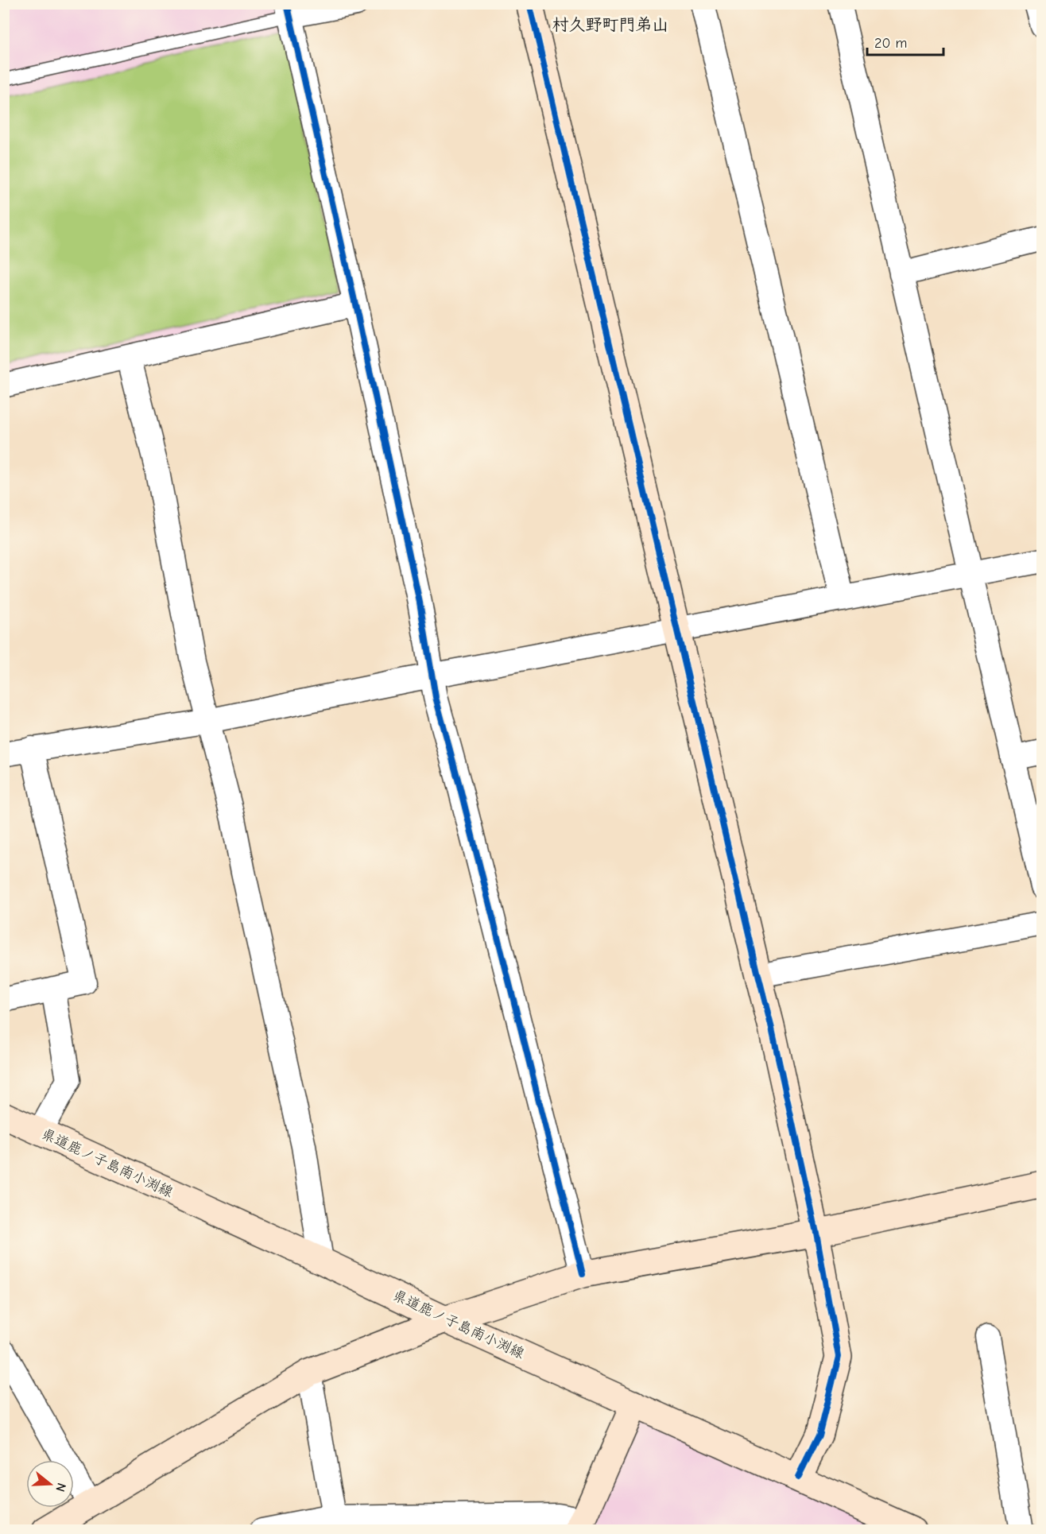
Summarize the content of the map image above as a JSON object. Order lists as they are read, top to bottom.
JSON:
{
  "streets": {
    "street": ["県道鹿ノ子島南小渕線"]
  },
  "districts": ["村久野町門弟山"],
  "scale_bar": "20 m",
  "north": "right"
}
